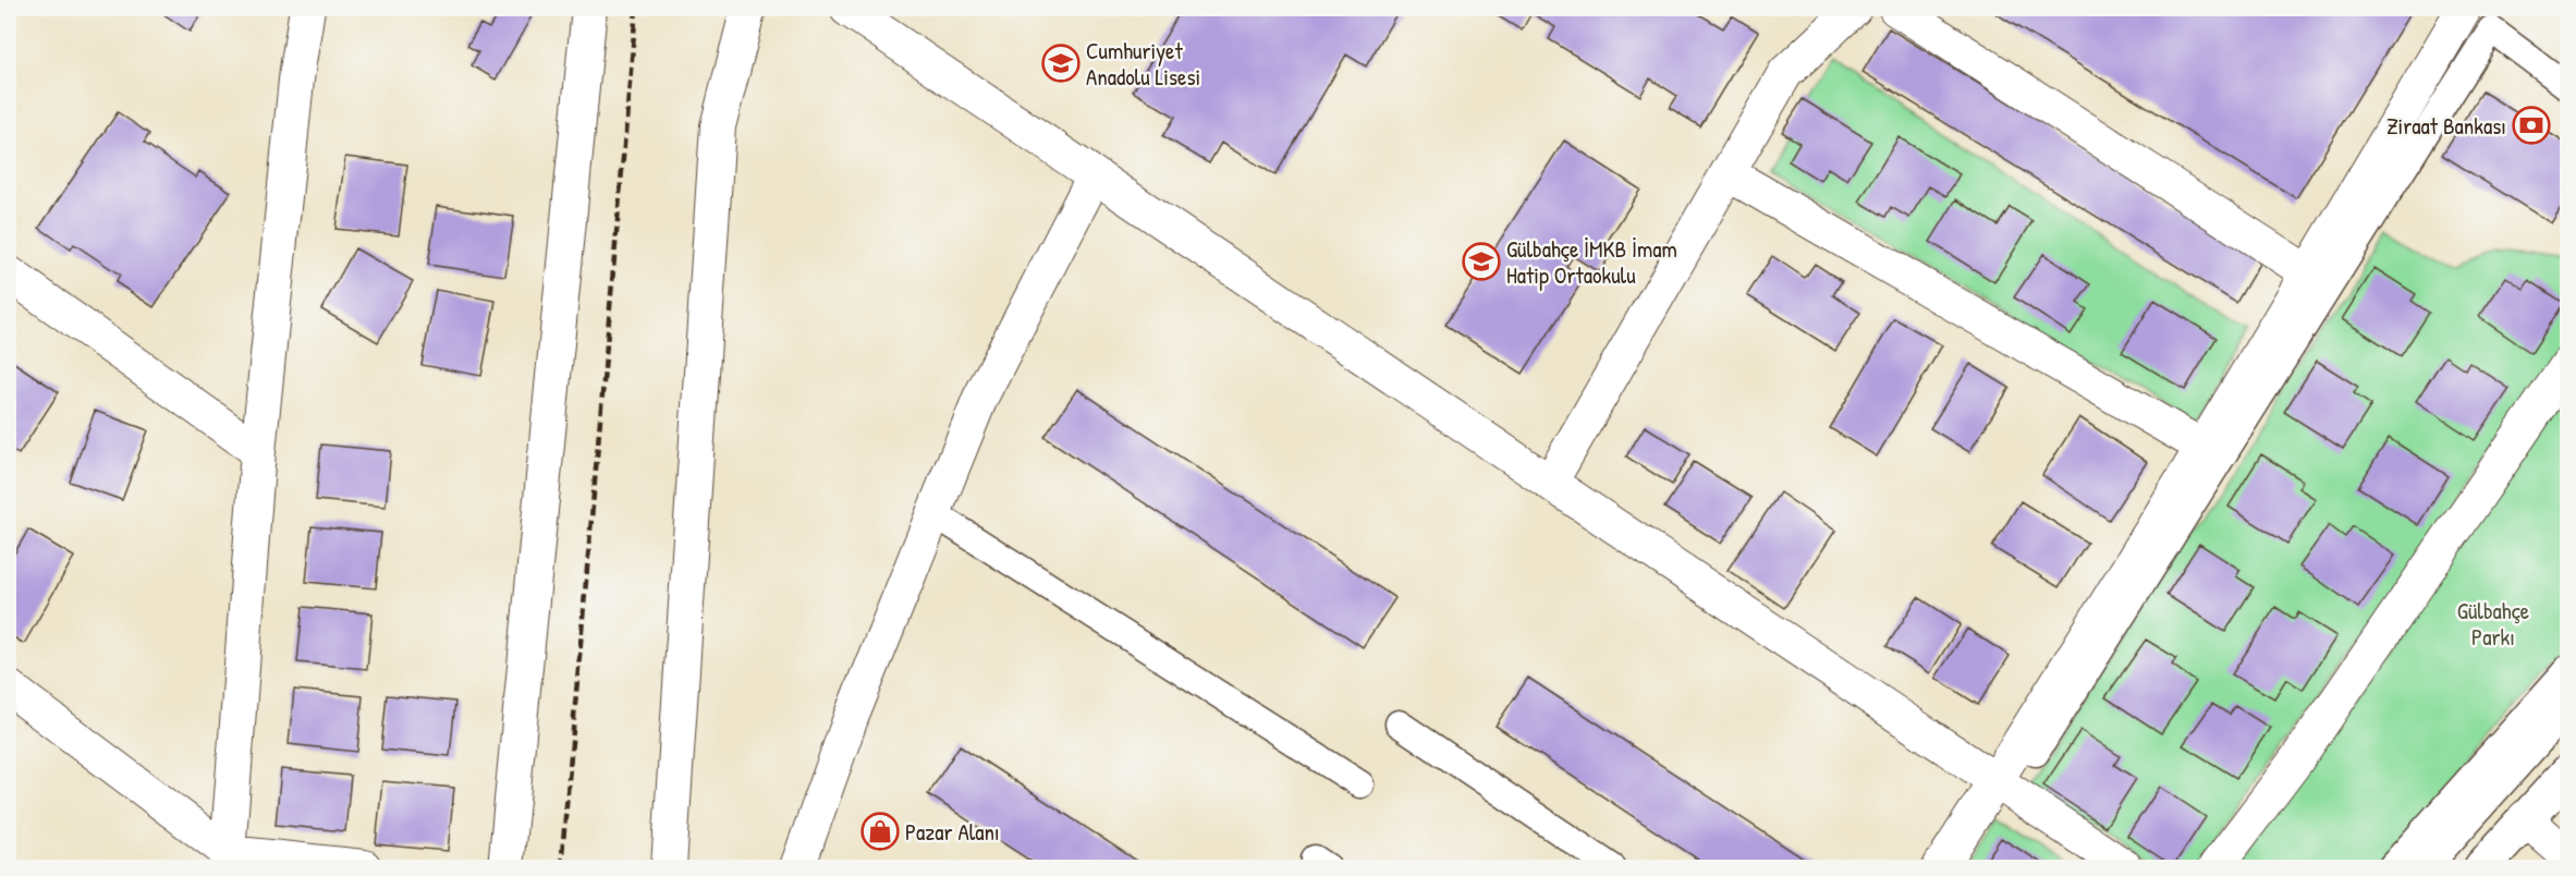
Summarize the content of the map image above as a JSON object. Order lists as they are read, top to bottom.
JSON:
{
  "parks": ["Gülbahçe Parkı"],
  "places": {
    "school or university": ["Cumhuriyet Anadolu Lisesi", "Gülbahçe İMKB İmam Hatip Ortaokulu"],
    "bank": ["Ziraat Bankası"],
    "shop": ["Pazar Alanı"]
  }
}
